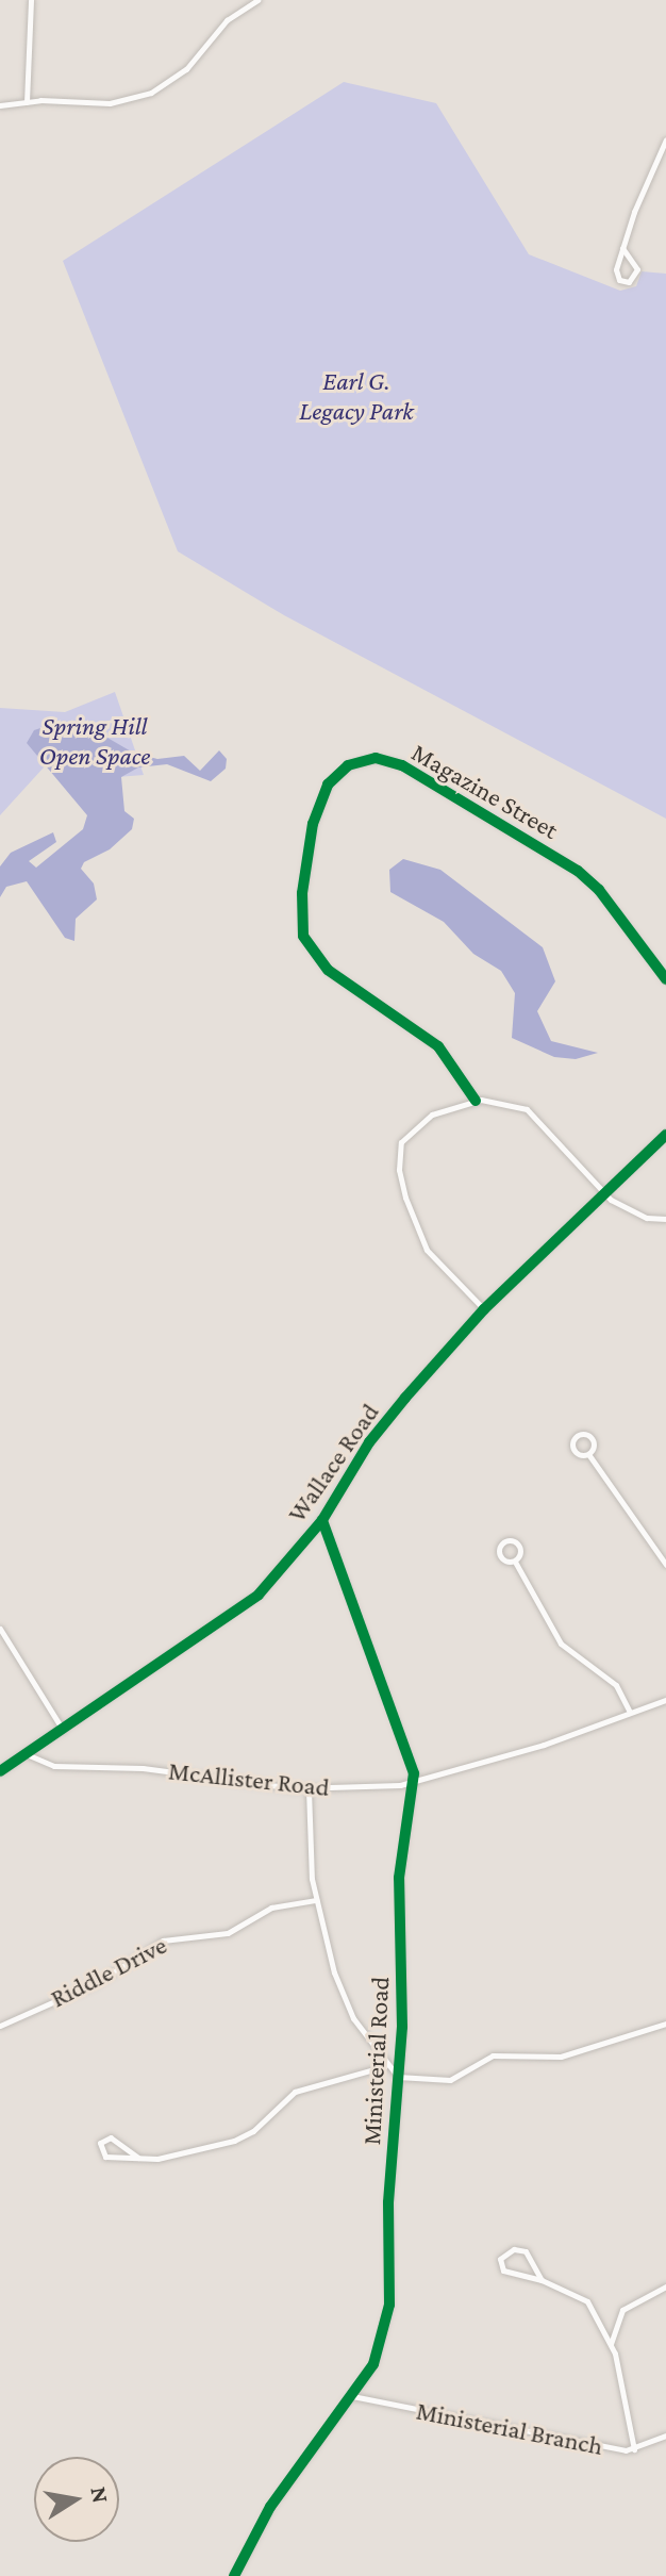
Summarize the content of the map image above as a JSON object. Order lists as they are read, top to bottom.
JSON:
{
  "streets": {
    "street": [
      "Magazine Street",
      "Wallace Road",
      "McAllister Road",
      "Riddle Drive",
      "Ministerial Road",
      "Ministerial Branch"
    ]
  },
  "crossings": [
    ["Magazine Street", "Wallace Road"],
    ["Wallace Road", "McAllister Road"],
    ["Wallace Road", "Ministerial Road"],
    ["McAllister Road", "Ministerial Road"],
    ["Ministerial Road", "Ministerial Branch"]
  ],
  "parks": ["Earl G. Legacy Park", "Spring Hill Open Space"],
  "north": "right"
}
